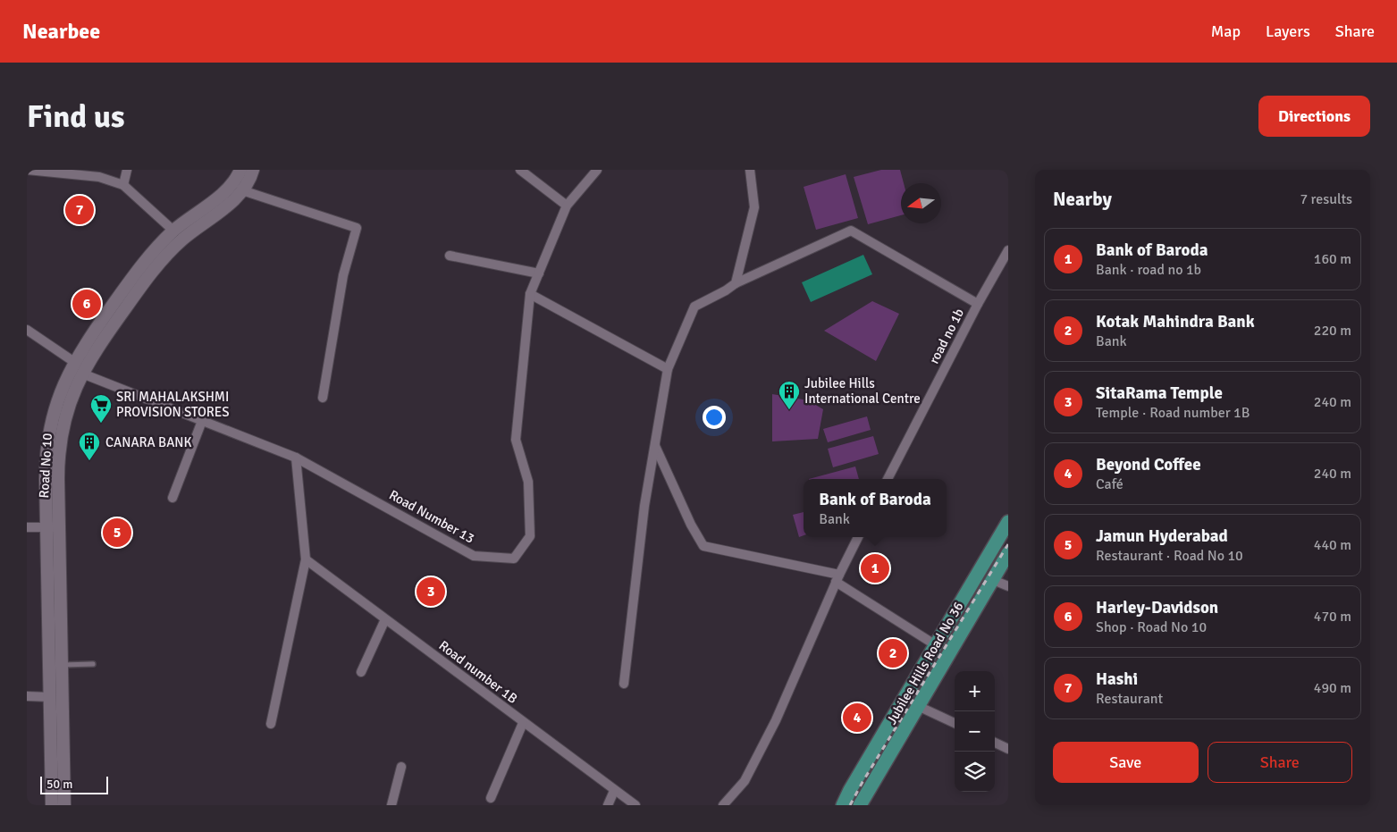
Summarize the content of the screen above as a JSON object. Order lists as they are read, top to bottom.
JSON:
{
  "streets": {
    "main road": ["Road No 10", "Jubilee Hills Road No 36"],
    "street": ["road no 1b", "Road Number 13", "Road number 1B"]
  },
  "crossings": [
    ["Road No 10", "Road Number 13"]
  ],
  "places": {
    "building": ["Jubilee Hills International Centre", "CANARA BANK"],
    "supermarket": ["SRI MAHALAKSHMI PROVISION STORES"]
  },
  "scale_bar": "50 m",
  "north": "left",
  "page": {
    "header": "Nearbee",
    "nav": ["Map", "Layers", "Share"],
    "buttons": [
      "Directions",
      ["Save", "Share"]
    ],
    "title": "Find us",
    "heading": ["Nearby", "7 results"],
    "pins": [
      "7",
      "6",
      "5",
      "1",
      "3",
      "2",
      "4"
    ],
    "list": [
      {
        "mark": "1",
        "name": "Bank of Baroda",
        "note": "Bank · road no 1b",
        "value": "160 m"
      },
      {
        "mark": "2",
        "name": "Kotak Mahindra Bank",
        "note": "Bank",
        "value": "220 m"
      },
      {
        "mark": "3",
        "name": "SitaRama Temple",
        "note": "Temple · Road number 1B",
        "value": "240 m"
      },
      {
        "mark": "4",
        "name": "Beyond Coffee",
        "note": "Café",
        "value": "240 m"
      },
      {
        "mark": "5",
        "name": "Jamun Hyderabad",
        "note": "Restaurant · Road No 10",
        "value": "440 m"
      },
      {
        "mark": "6",
        "name": "Harley-Davidson",
        "note": "Shop · Road No 10",
        "value": "470 m"
      },
      {
        "mark": "7",
        "name": "Hashi",
        "note": "Restaurant",
        "value": "490 m"
      }
    ],
    "popup": ["Bank of Baroda", "Bank"],
    "map_buttons": ["+", "−"],
    "scale": "50 m"
  }
}
